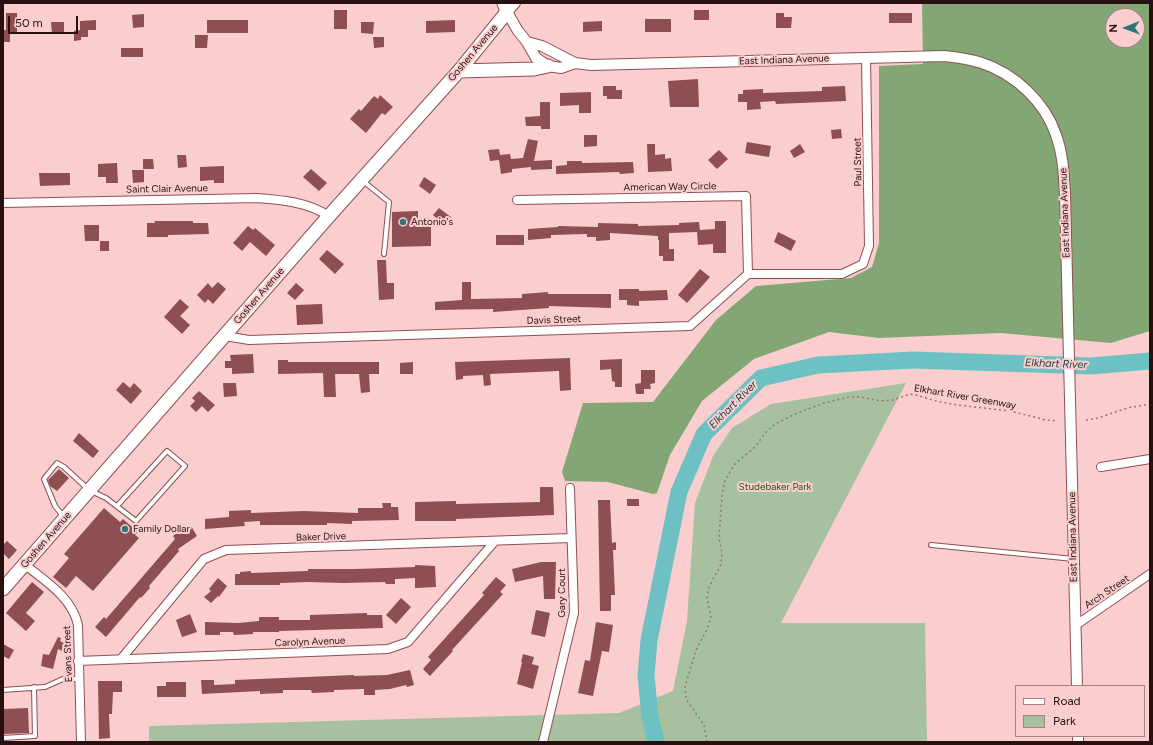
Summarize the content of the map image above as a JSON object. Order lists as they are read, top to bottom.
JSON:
{
  "streets": {
    "main road": ["Goshen Avenue"],
    "street": [
      "East Indiana Avenue",
      "Paul Street",
      "American Way Circle",
      "Saint Clair Avenue",
      "Davis Street",
      "Baker Drive",
      "Arch Street",
      "Gary Court",
      "Carolyn Avenue",
      "Evans Street"
    ],
    "path": ["Elkhart River Greenway"]
  },
  "crossings": [
    ["Goshen Avenue", "Saint Clair Avenue"],
    ["Goshen Avenue", "Davis Street"],
    ["Goshen Avenue", "Evans Street"],
    ["East Indiana Avenue", "Paul Street"],
    ["East Indiana Avenue", "Arch Street"],
    ["Paul Street", "American Way Circle"],
    ["Paul Street", "Davis Street"],
    ["American Way Circle", "Davis Street"],
    ["Baker Drive", "Gary Court"],
    ["Baker Drive", "Carolyn Avenue"],
    ["Carolyn Avenue", "Evans Street"]
  ],
  "water": ["Elkhart River"],
  "parks": ["Studebaker Park"],
  "places": ["Antonio's", "Family Dollar"],
  "legend": ["Road", "Park"],
  "scale_bar": "50 m",
  "north": "left"
}
